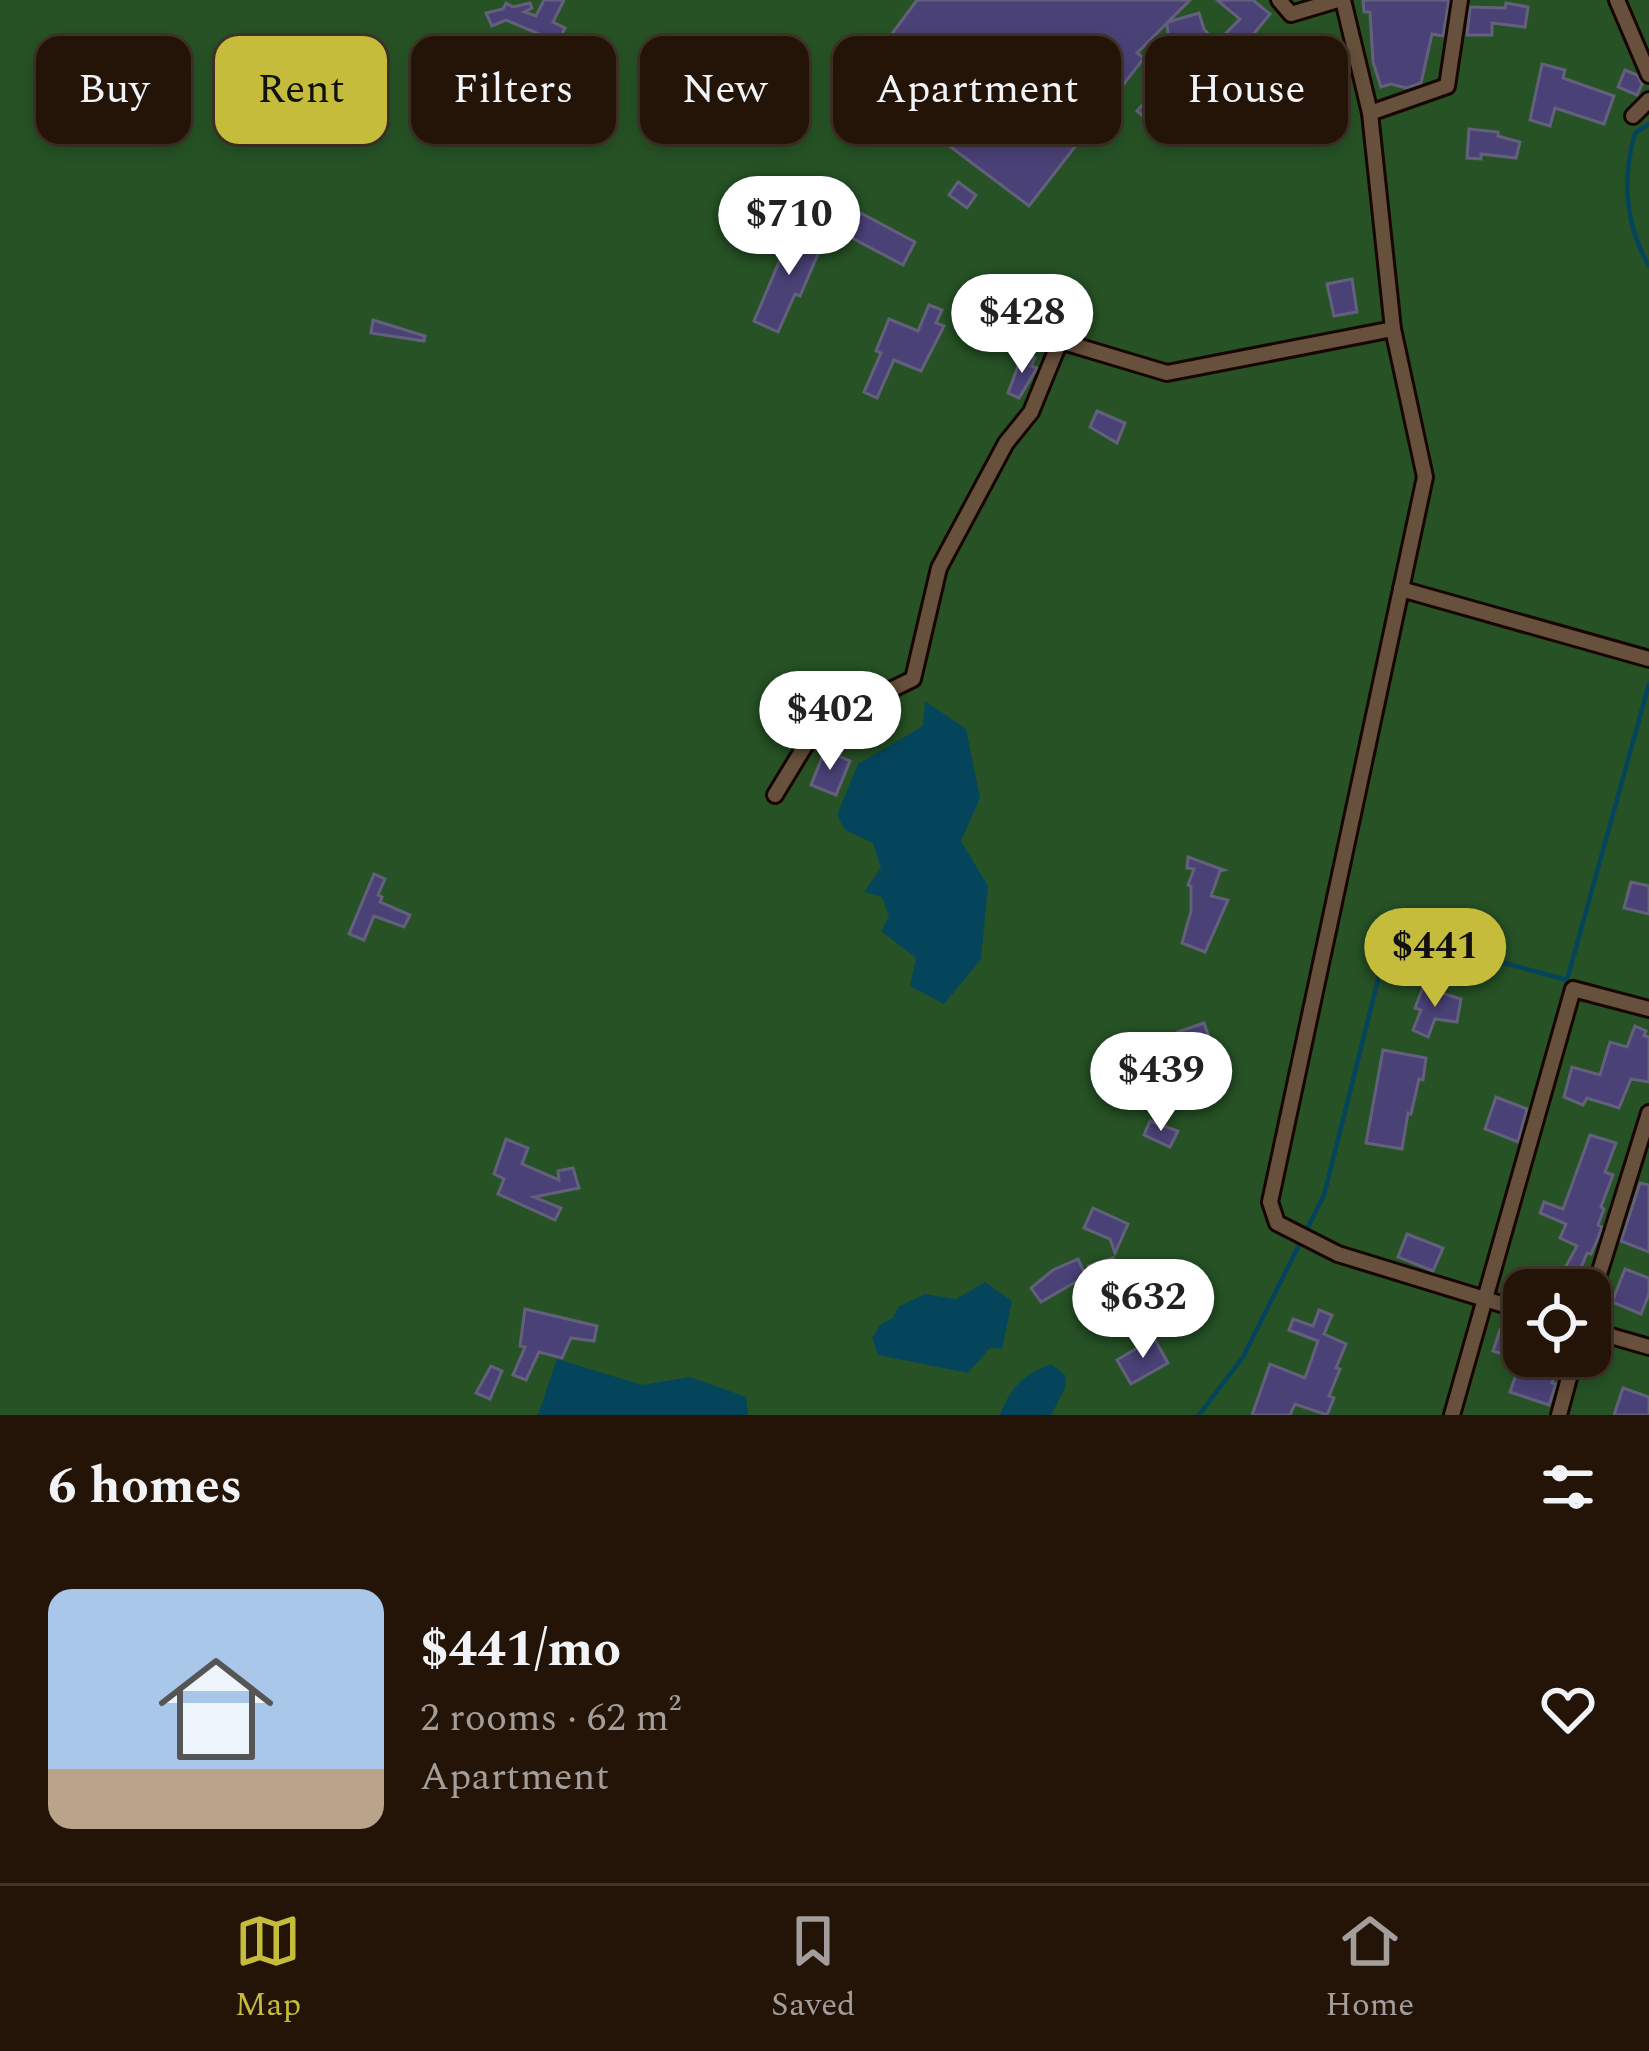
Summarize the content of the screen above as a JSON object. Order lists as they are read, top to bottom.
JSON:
{
  "page": {
    "chip": [
      "Buy",
      "Rent",
      "Filters",
      "New",
      "Apartment",
      "House"
    ],
    "price": [
      "$710",
      "$428",
      "$402",
      "$441",
      "$439",
      "$632"
    ],
    "heading": "6 homes",
    "list": [
      {
        "name": "$441/mo",
        "note": "2 rooms · 62 m² · Apartment"
      }
    ],
    "tabs": ["Map", "Saved", "Home"]
  }
}
